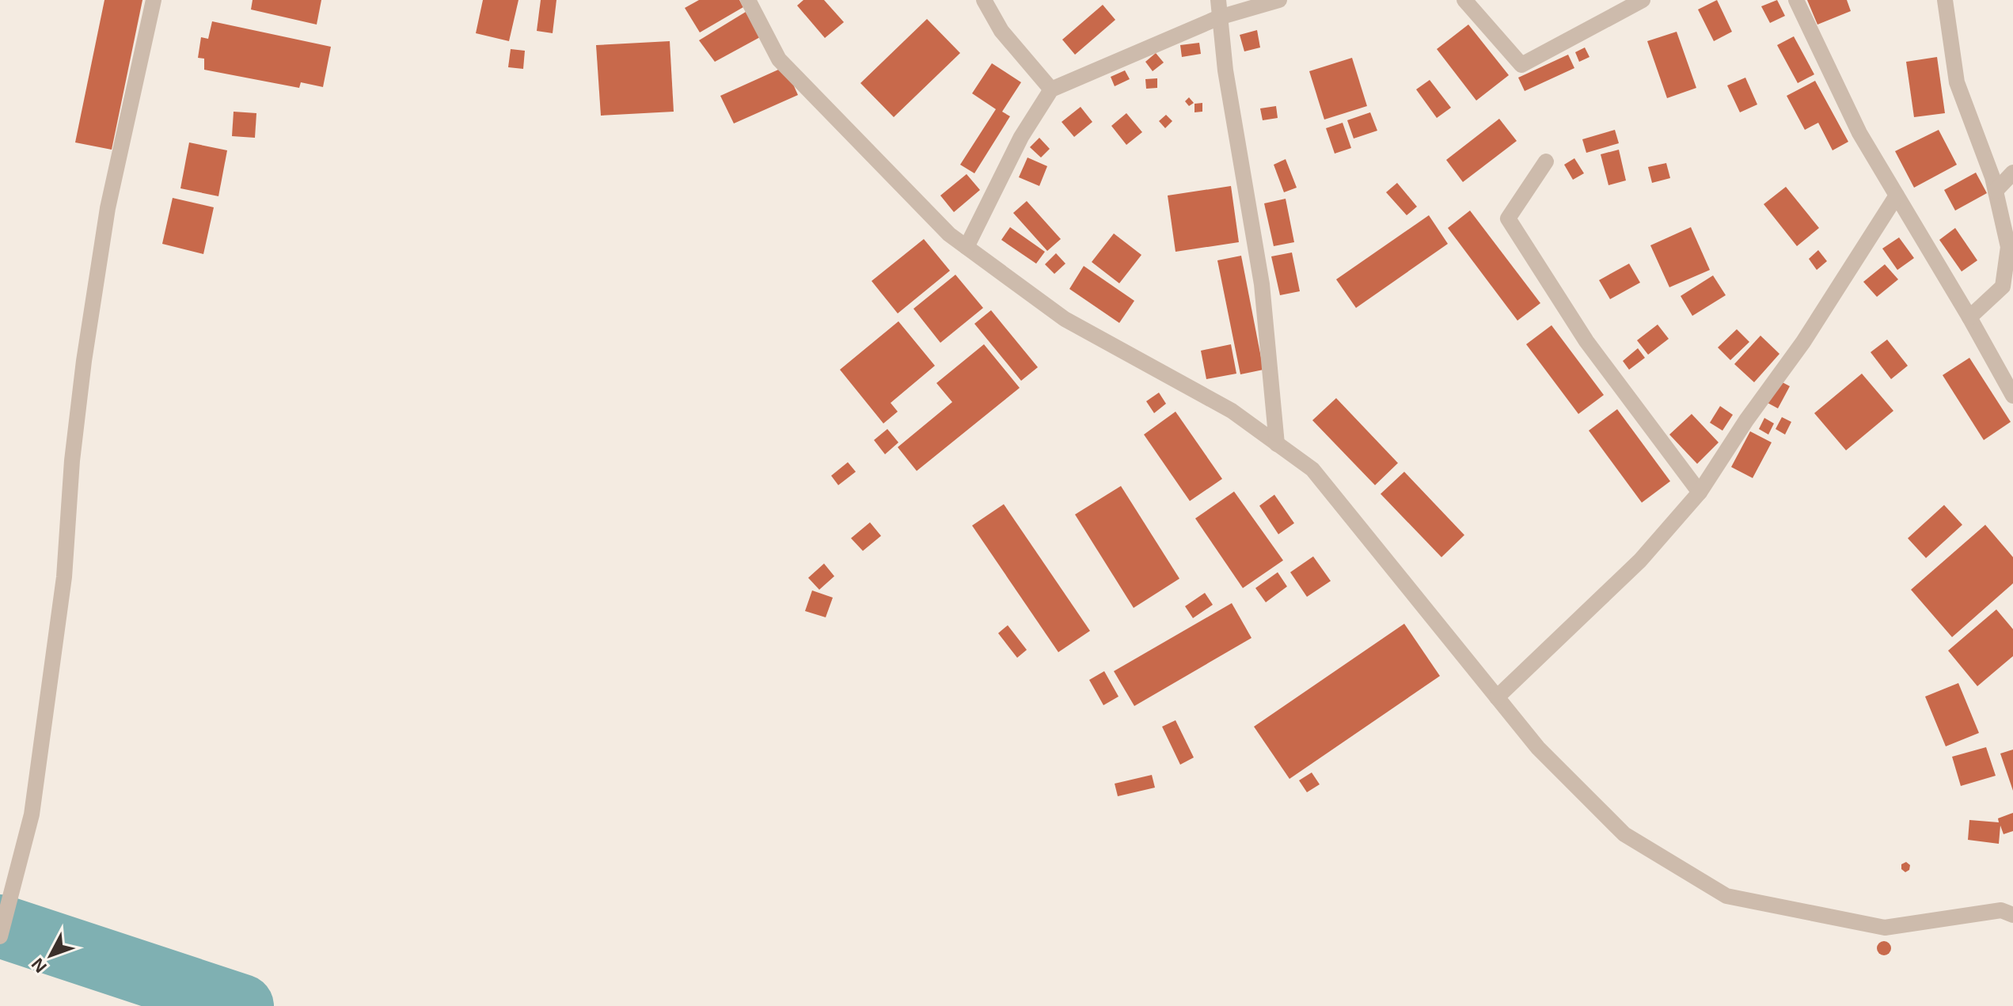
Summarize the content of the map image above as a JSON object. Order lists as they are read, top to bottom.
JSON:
{
  "north": "bottom left"
}
